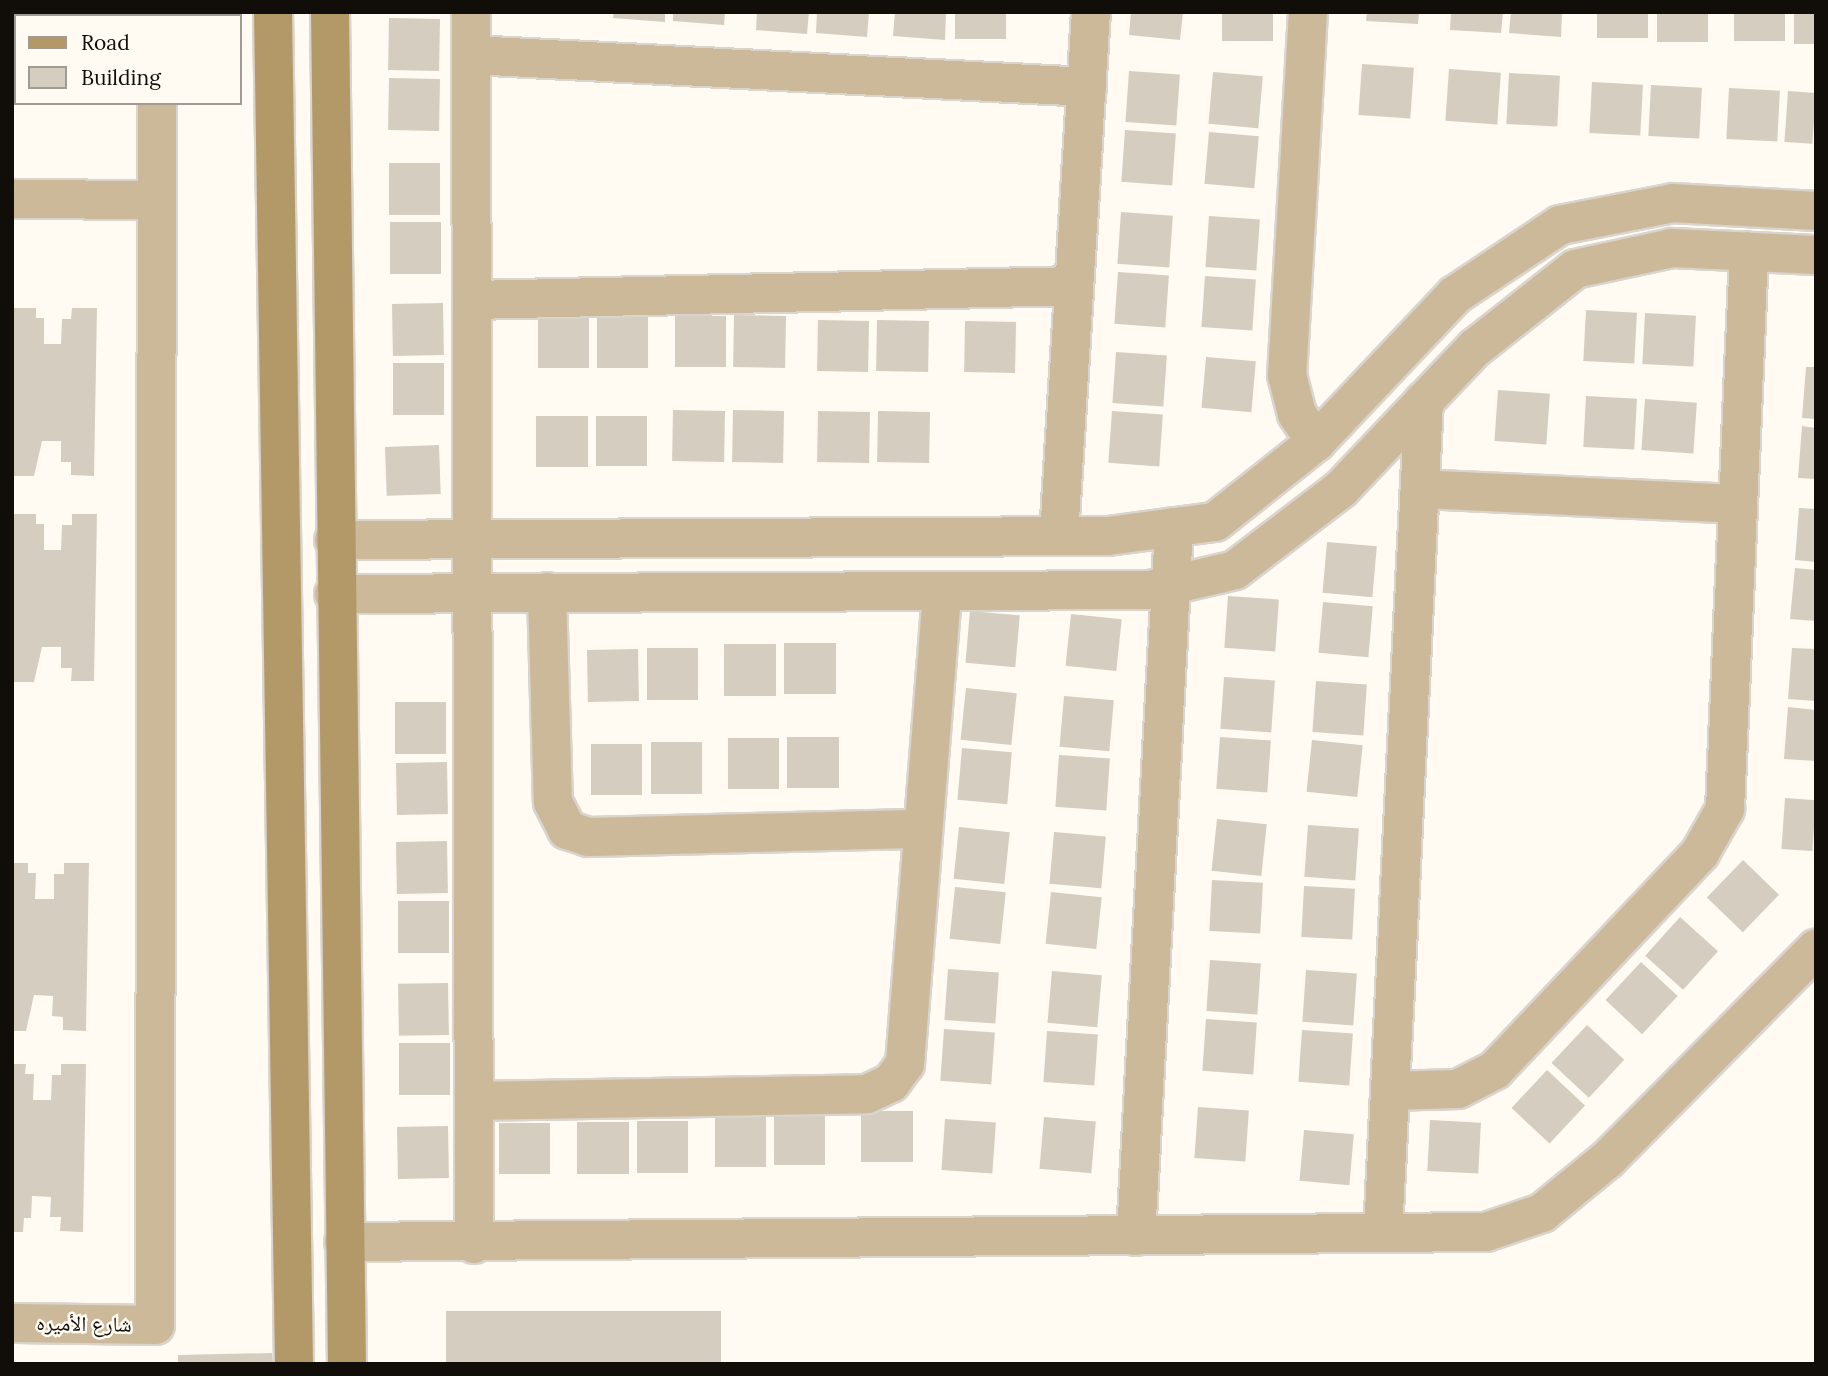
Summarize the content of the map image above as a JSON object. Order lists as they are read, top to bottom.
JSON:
{
  "streets": {
    "street": ["شارع الأميره"]
  },
  "legend": ["Road", "Building"]
}
